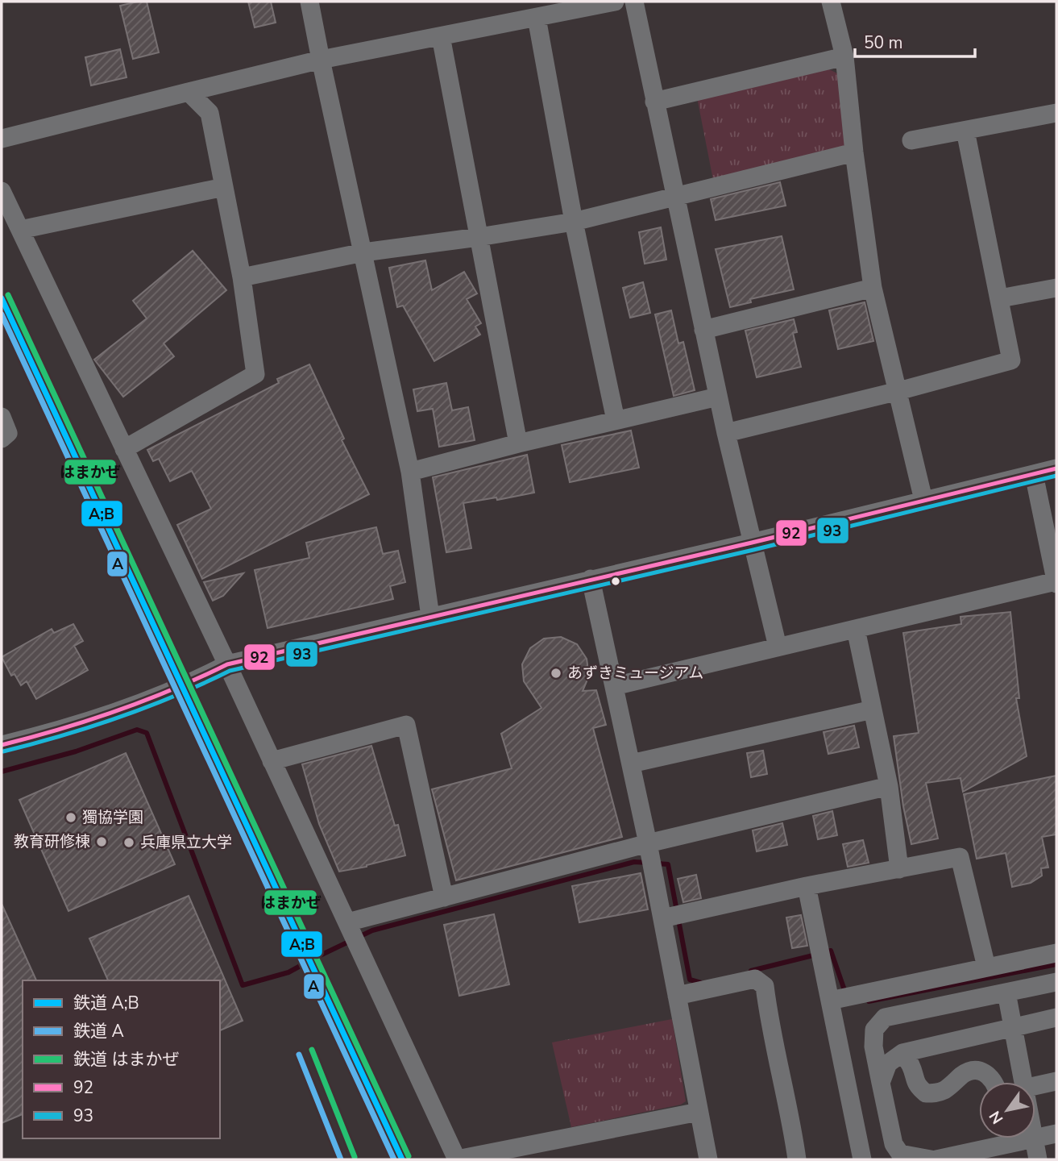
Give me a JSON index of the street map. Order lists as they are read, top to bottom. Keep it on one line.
{"places":["あずきミュージアム","獨協学園","教育研修棟","兵庫県立大学"],"lines":["rail line はまかぜ","rail line A;B","rail line A","transit line 92","transit line 93"],"legend":["鉄道 A;B","鉄道 A","鉄道 はまかぜ","92","93"],"scale_bar":"50 m","north":"bottom left"}
